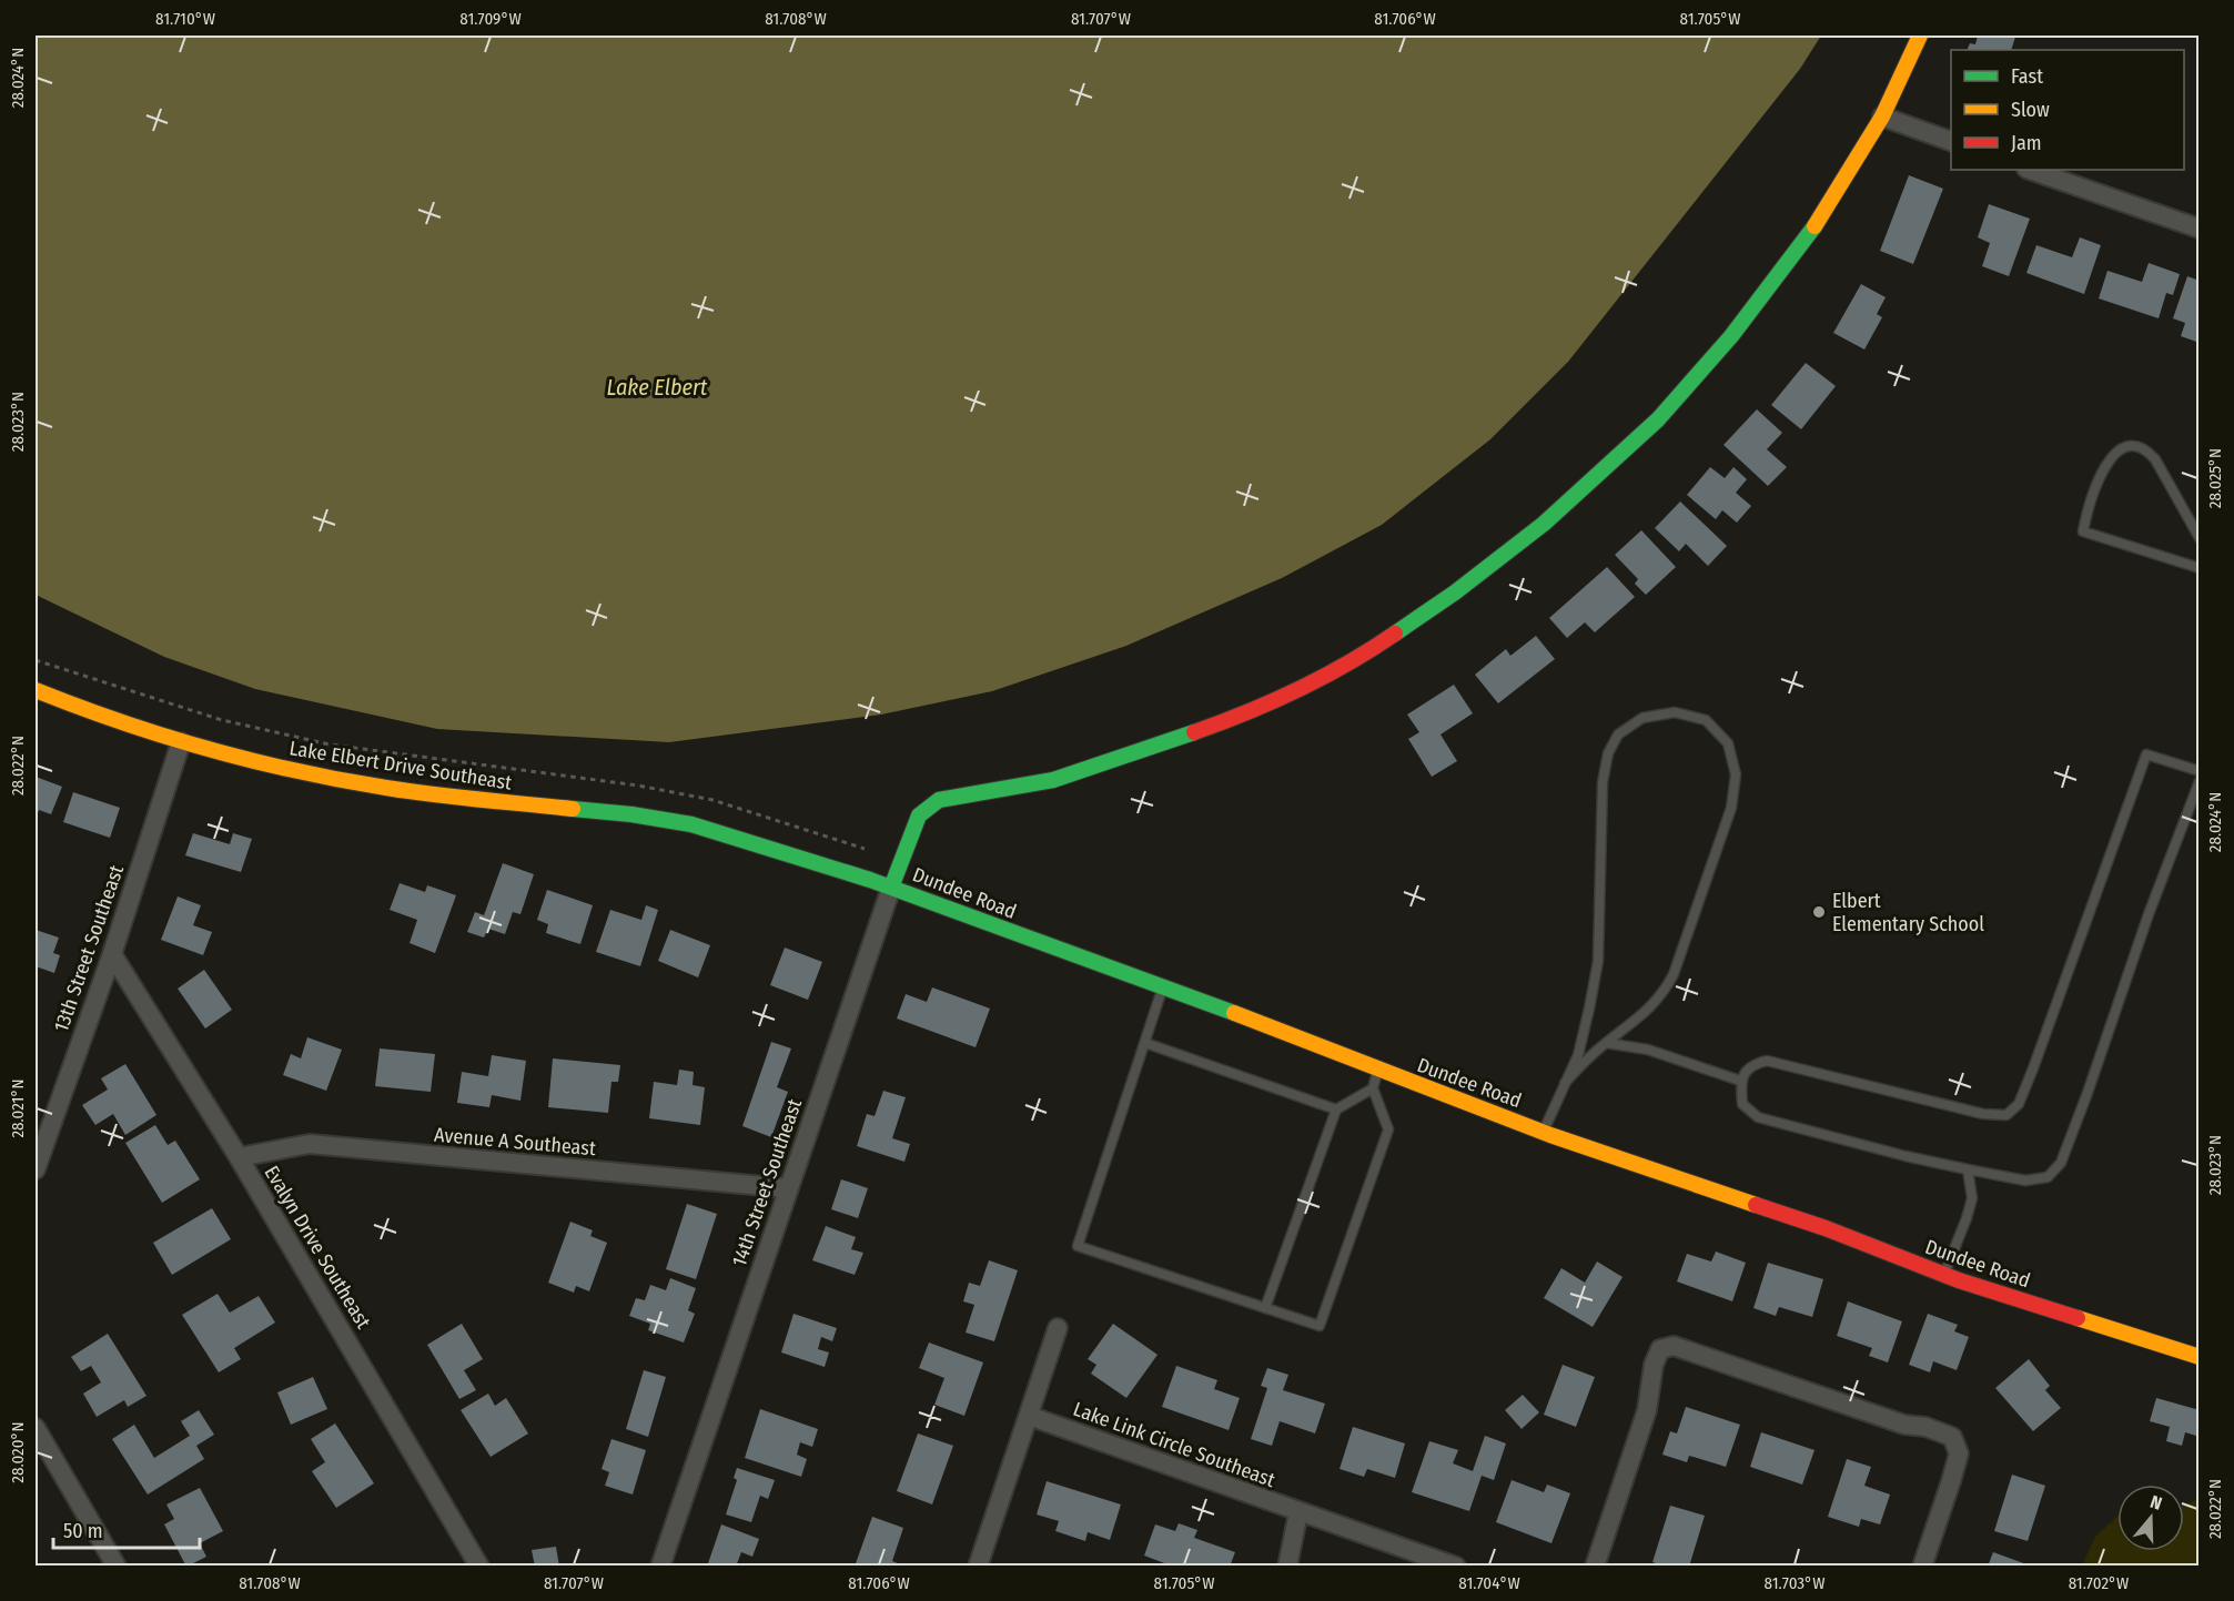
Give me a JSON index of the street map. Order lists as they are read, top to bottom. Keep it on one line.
{"streets":{"main road":["Lake Elbert Drive Southeast","Dundee Road","14th Street Southeast"],"street":["13th Street Southeast","Avenue A Southeast","Evalyn Drive Southeast","Lake Link Circle Southeast"]},"crossings":[["Lake Elbert Drive Southeast","Dundee Road"],["Lake Elbert Drive Southeast","13th Street Southeast"],["Dundee Road","14th Street Southeast"],["13th Street Southeast","Evalyn Drive Southeast"],["Avenue A Southeast","14th Street Southeast"],["Avenue A Southeast","Evalyn Drive Southeast"]],"water":["Lake Elbert"],"places":["Elbert Elementary School"],"legend":["Fast","Slow","Jam"],"scale_bar":"50 m","north":"top","coordinates":["81.710°W","81.709°W","81.708°W","81.707°W","81.706°W","81.705°W","28.024°N","28.023°N","28.025°N","28.022°N","28.021°N","28.020°N","81.704°W","81.703°W","81.702°W"]}
